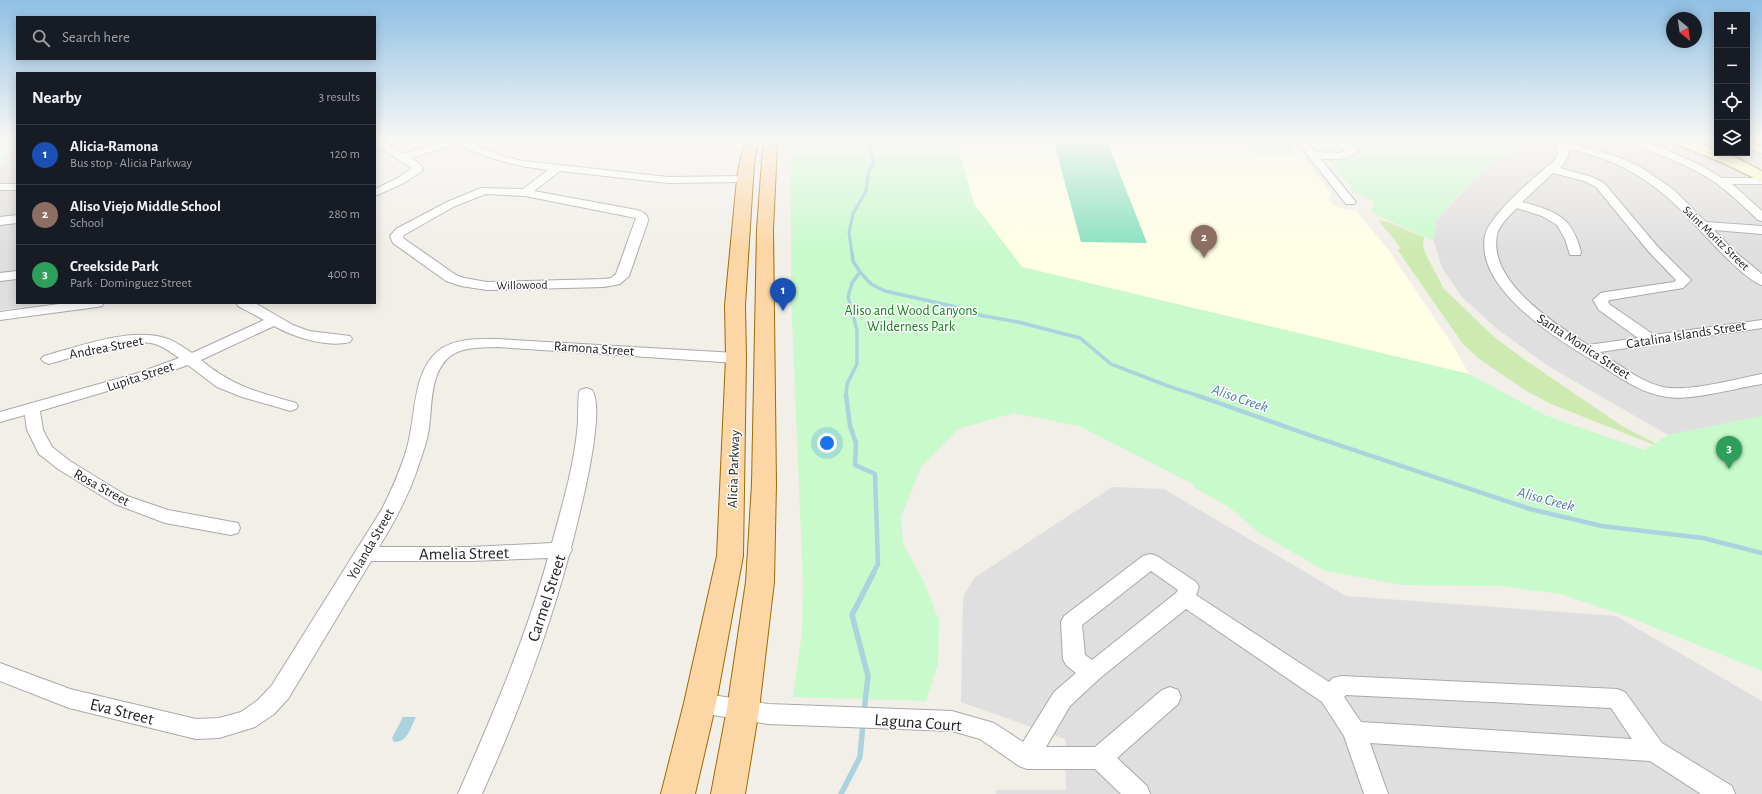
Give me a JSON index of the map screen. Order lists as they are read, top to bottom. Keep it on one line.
{"streets":{"main road":["Alicia Parkway"],"street":["Saint Moritz Street","Willowood","Catalina Islands Street","Santa Monica Street","Andrea Street","Ramona Street","Lupita Street","Rosa Street","Yolanda Street","Amelia Street","Carmel Street","Eva Street","Laguna Court"]},"crossings":[["Catalina Islands Street","Santa Monica Street"],["Andrea Street","Lupita Street"],["Ramona Street","Alicia Parkway"],["Ramona Street","Yolanda Street"],["Lupita Street","Rosa Street"],["Alicia Parkway","Laguna Court"],["Yolanda Street","Amelia Street"],["Yolanda Street","Eva Street"],["Amelia Street","Carmel Street"]],"water":["Aliso Creek"],"parks":["Aliso and Wood Canyons Wilderness Park"],"north":"bottom right","page":{"map_buttons":["+","−"],"search":"Search here","heading":["Nearby","3 results"],"list":[{"mark":"1","name":"Alicia-Ramona","note":"Bus stop · Alicia Parkway","value":"120 m"},{"mark":"2","name":"Aliso Viejo Middle School","note":"School","value":"280 m"},{"mark":"3","name":"Creekside Park","note":"Park · Dominguez Street","value":"400 m"}],"pins":["2","1","3"]}}
